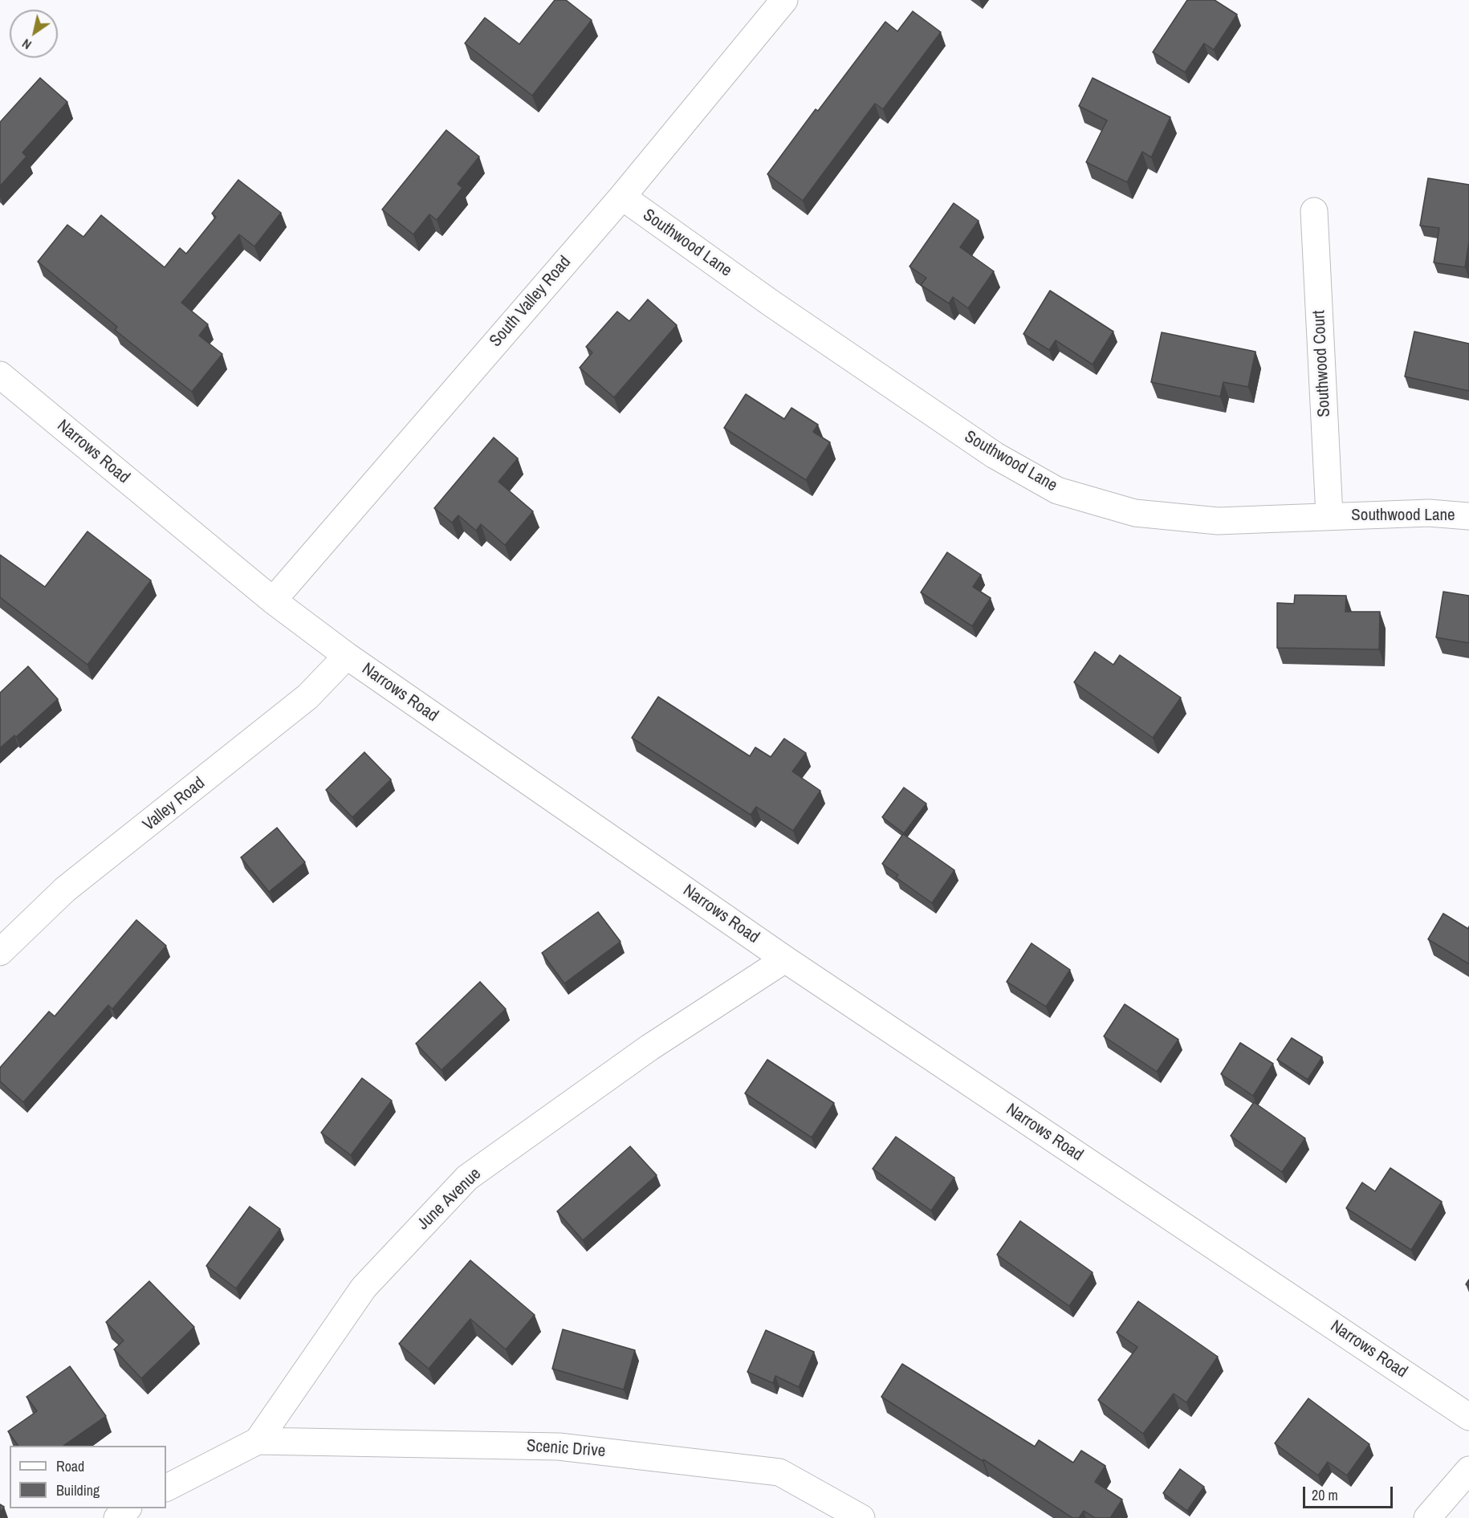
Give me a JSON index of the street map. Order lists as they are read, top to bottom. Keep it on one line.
{"streets":{"street":["Southwood Lane","South Valley Road","Southwood Court","Narrows Road","Valley Road","June Avenue","Scenic Drive"]},"crossings":[["Southwood Lane","South Valley Road"],["Southwood Lane","Southwood Court"],["South Valley Road","Narrows Road"],["Narrows Road","Valley Road"],["Narrows Road","June Avenue"],["June Avenue","Scenic Drive"]],"legend":["Road","Building"],"scale_bar":"20 m","north":"bottom left"}
